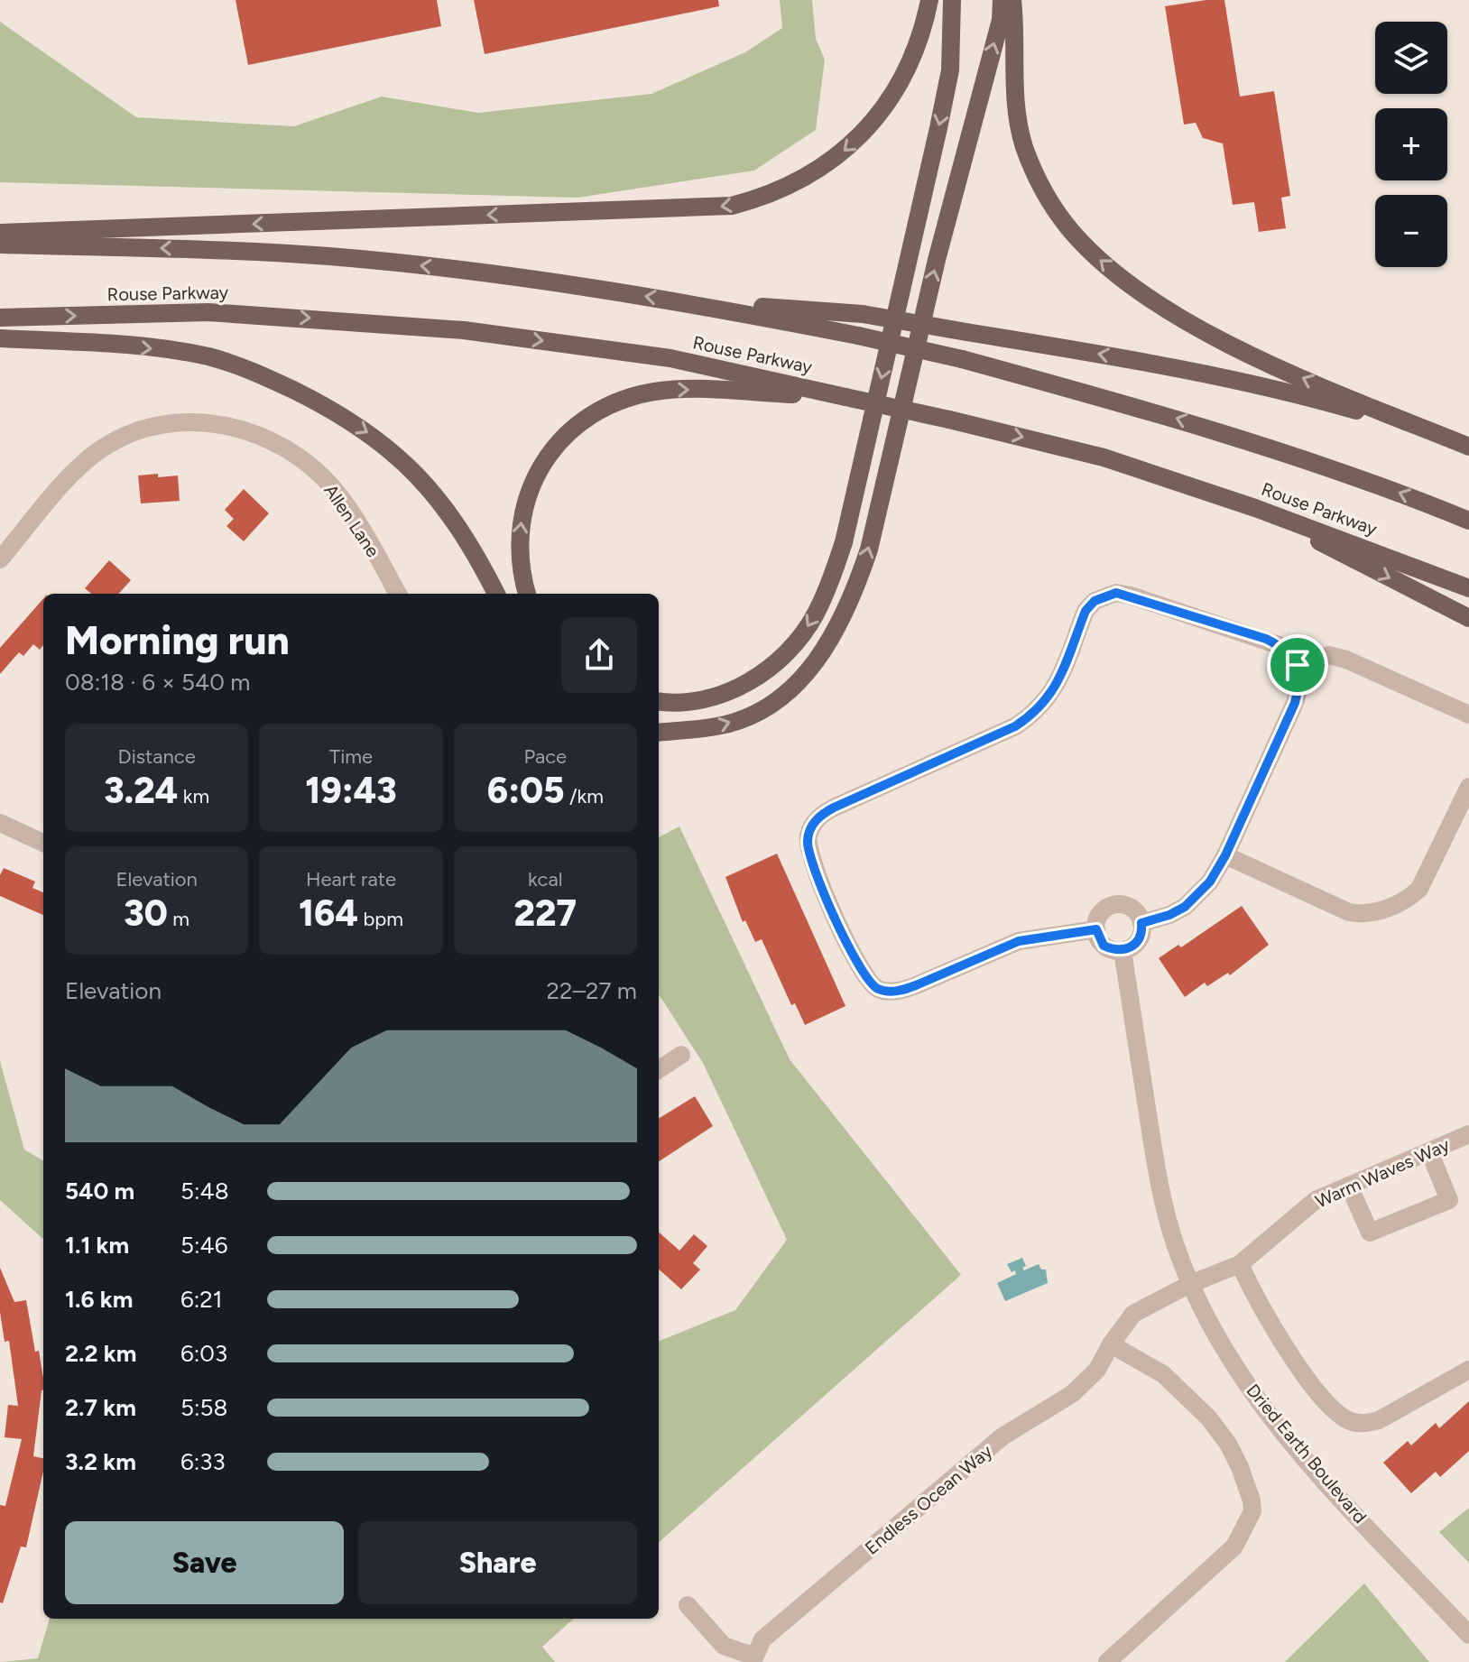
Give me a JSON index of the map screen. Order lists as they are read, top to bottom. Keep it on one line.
{"streets":{"main road":["Rouse Parkway"],"street":["Allen Lane","Warm Waves Way","Dried Earth Boulevard","Endless Ocean Way"]},"crossings":[["Warm Waves Way","Dried Earth Boulevard"],["Warm Waves Way","Endless Ocean Way"],["Dried Earth Boulevard","Endless Ocean Way"]],"page":{"map_buttons":["+","−"],"heading":["Morning run","08:18 · 6 × 540 m"],"stats":[["Distance","3.24 km"],["Time","19:43"],["Pace","6:05 /km"],["Elevation","30 m"],["Heart rate","164 bpm"],["kcal","227"]],"chart":["Elevation","22–27 m"],"list":[{"name":"540 m","note":"5:48"},{"name":"1.1 km","note":"5:46"},{"name":"1.6 km","note":"6:21"},{"name":"2.2 km","note":"6:03"},{"name":"2.7 km","note":"5:58"},{"name":"3.2 km","note":"6:33"}],"buttons":["Save","Share"]}}
